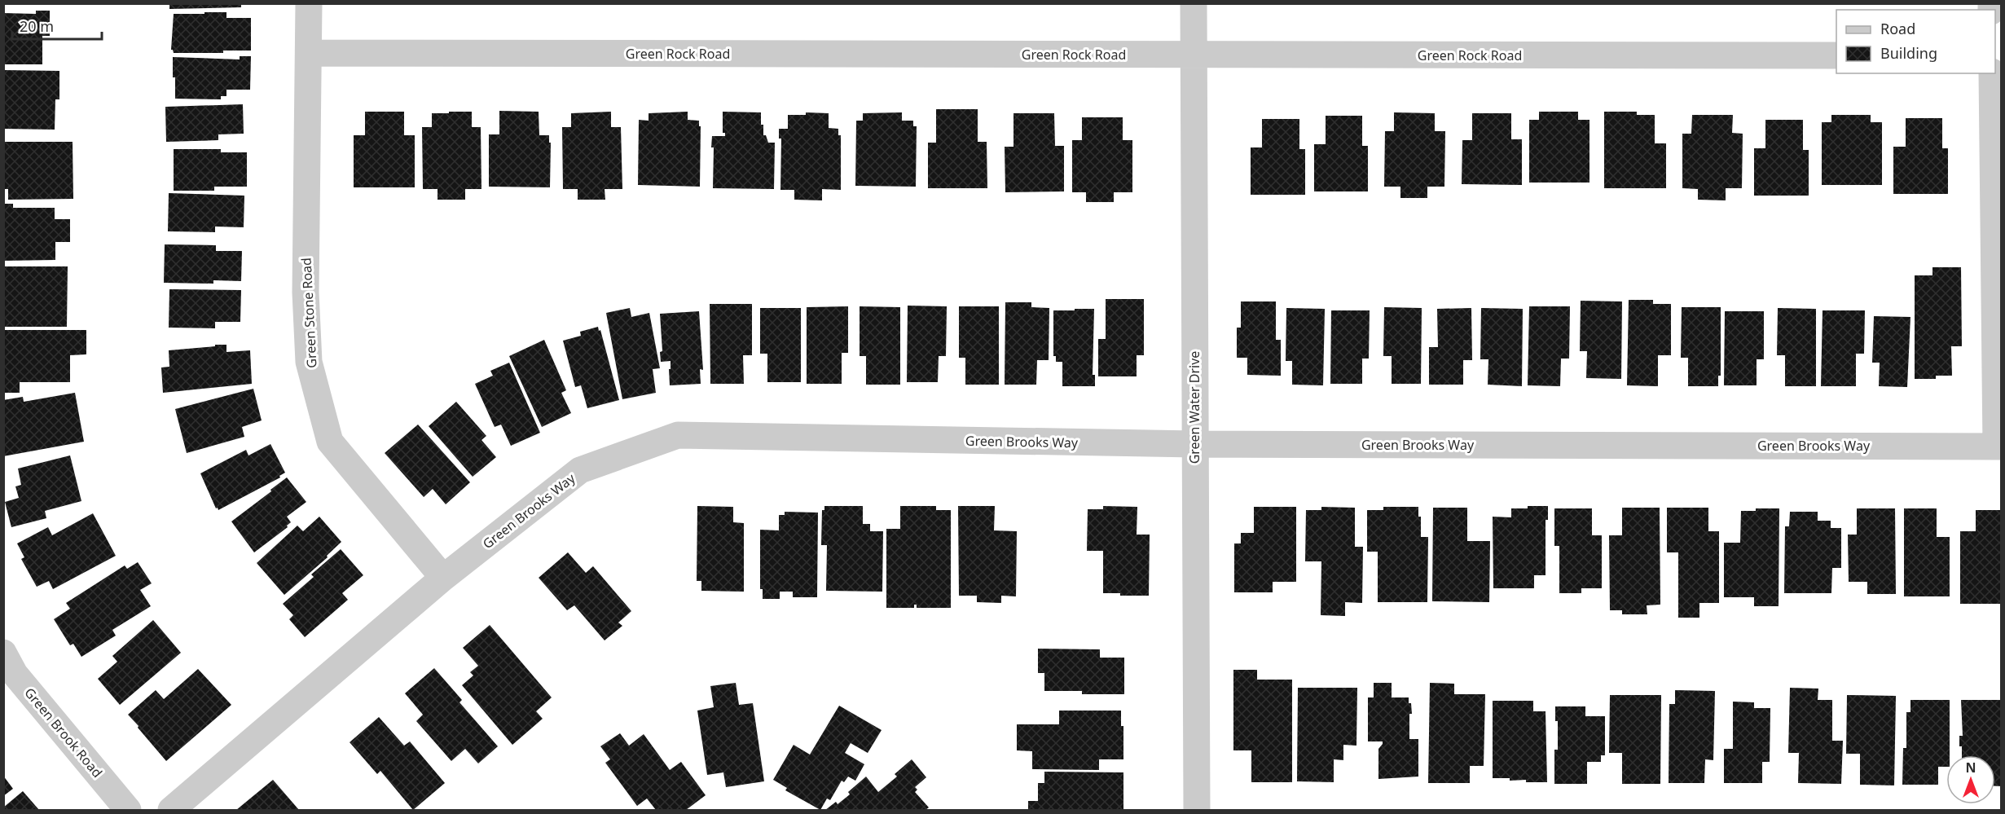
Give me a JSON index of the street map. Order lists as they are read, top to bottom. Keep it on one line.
{"streets":{"street":["Green Rock Road","Green Stone Road","Green Water Drive","Green Brooks Way","Green Brook Road"]},"crossings":[["Green Rock Road","Green Stone Road"],["Green Rock Road","Green Water Drive"],["Green Stone Road","Green Brooks Way"],["Green Water Drive","Green Brooks Way"]],"legend":["Road","Building"],"scale_bar":"20 m","north":"top"}
